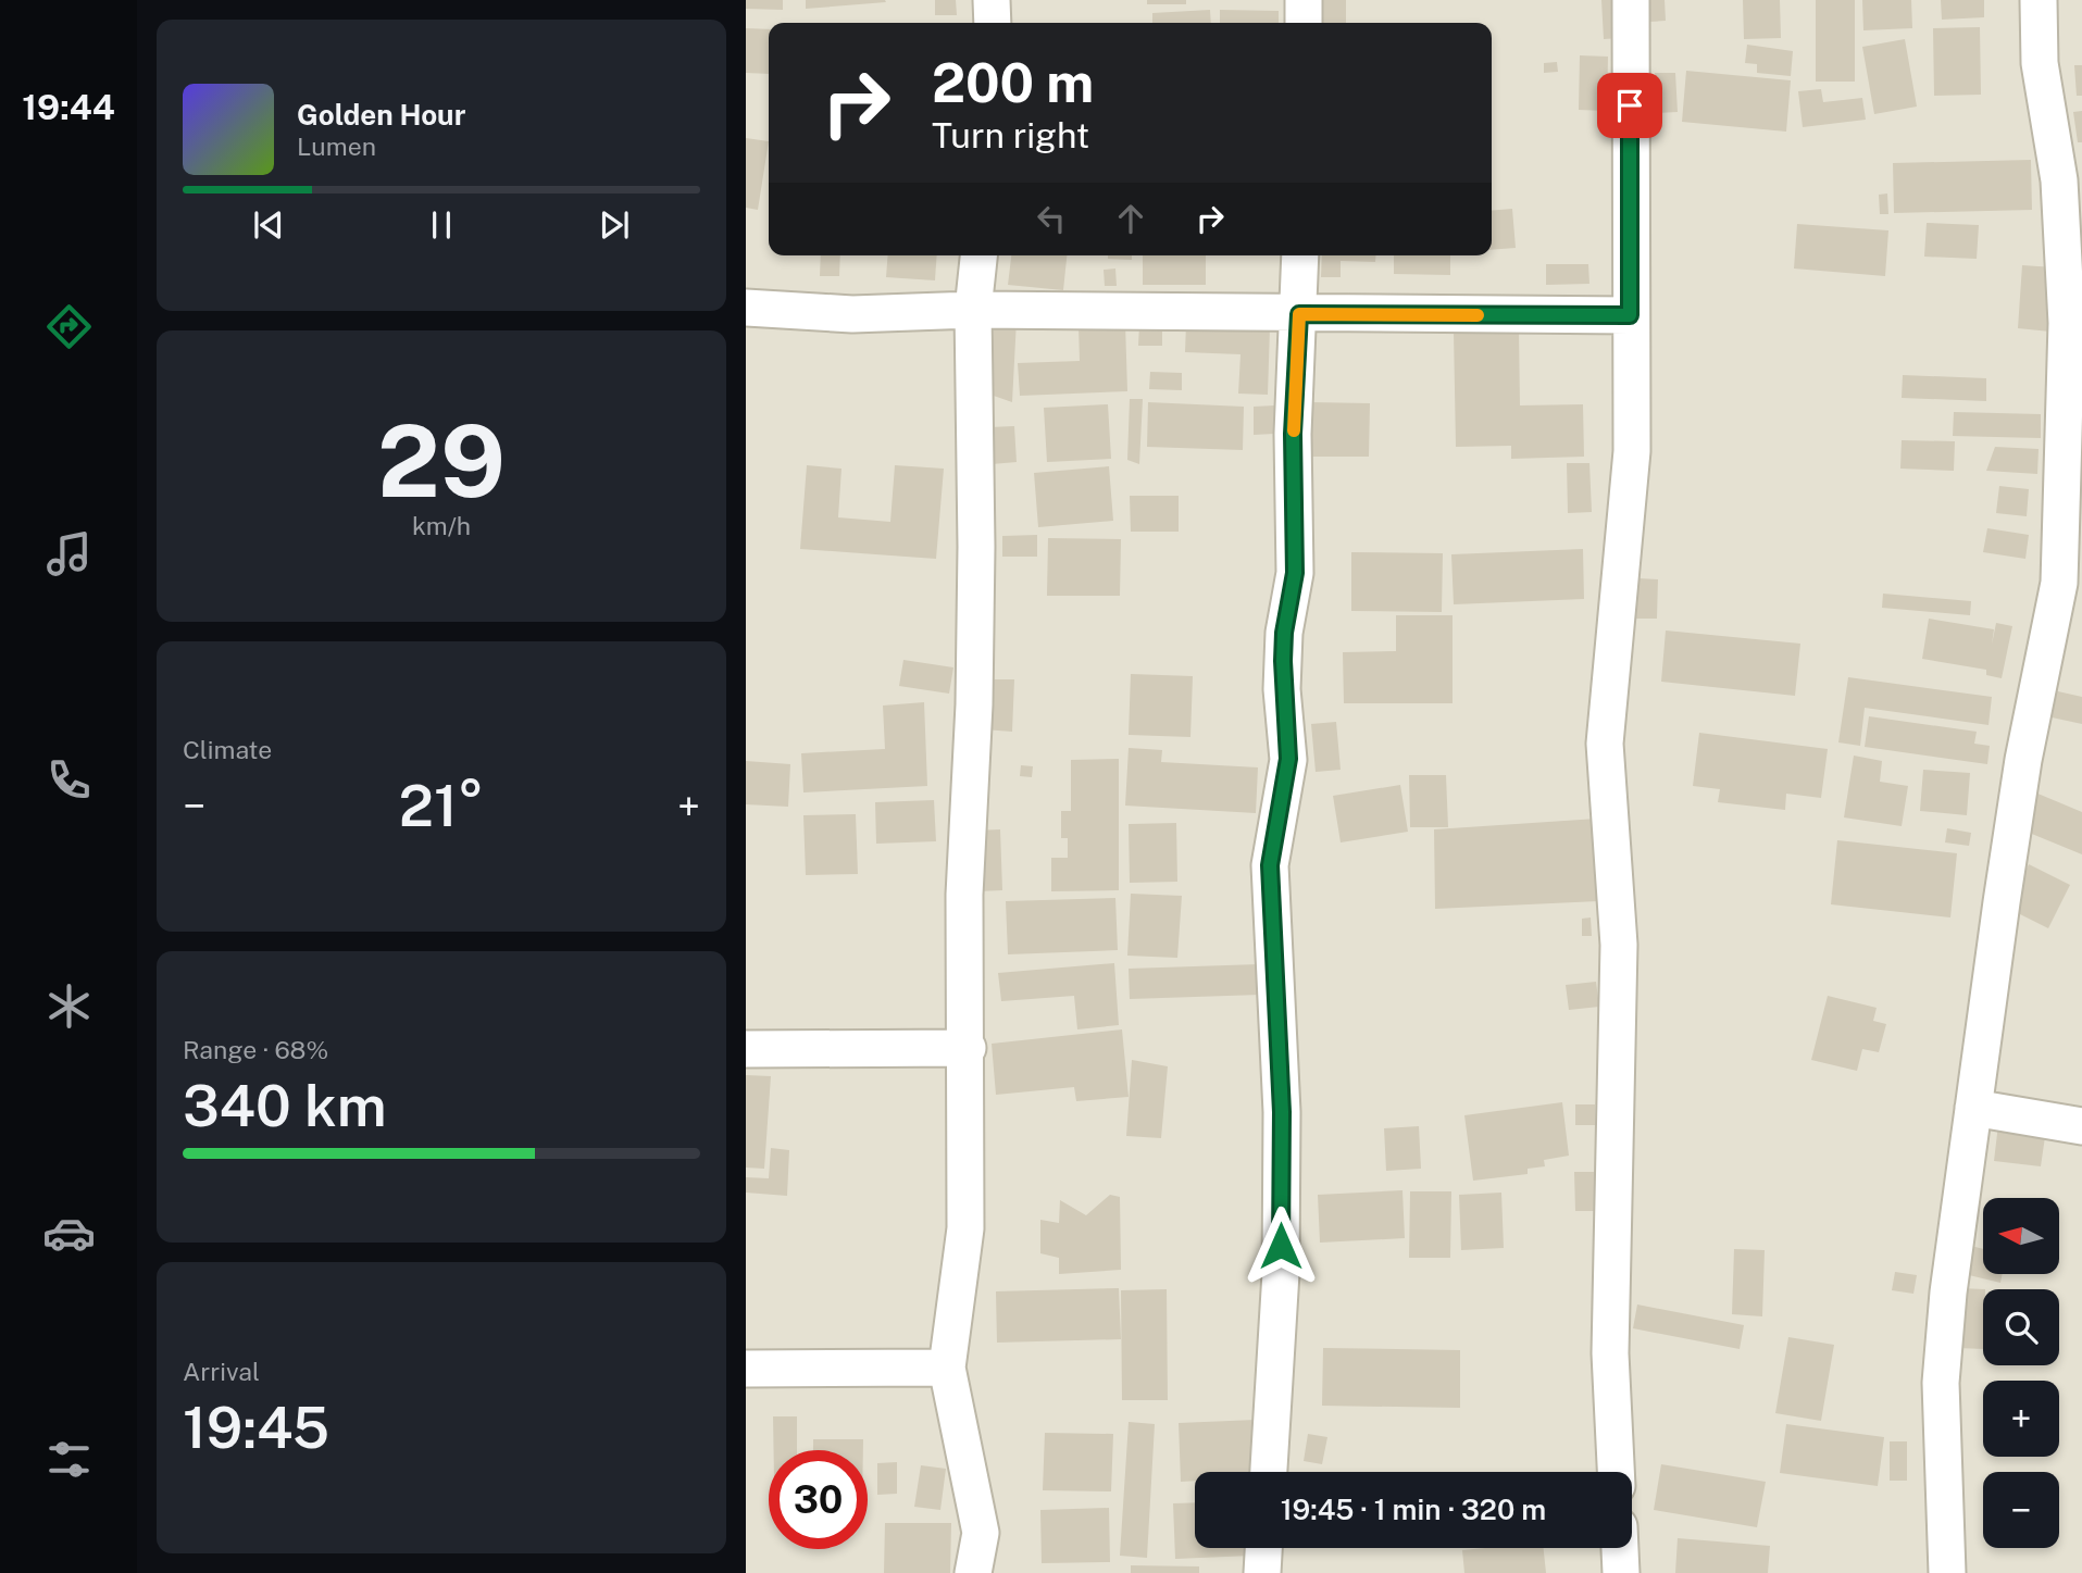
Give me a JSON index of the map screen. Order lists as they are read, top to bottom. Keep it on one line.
{"north":"left","page":{"tabs":"19:44","turn":["200 m","Turn right"],"song":["Golden Hour","Lumen"],"tile":[["29","km/h"],"Climate",["Range · 68%","340 km"],["Arrival","19:45"]],"heat":["−","21°","+"],"map_buttons":["+","−"],"limit":"30","trip":"19:45 · 1 min · 320 m"}}
